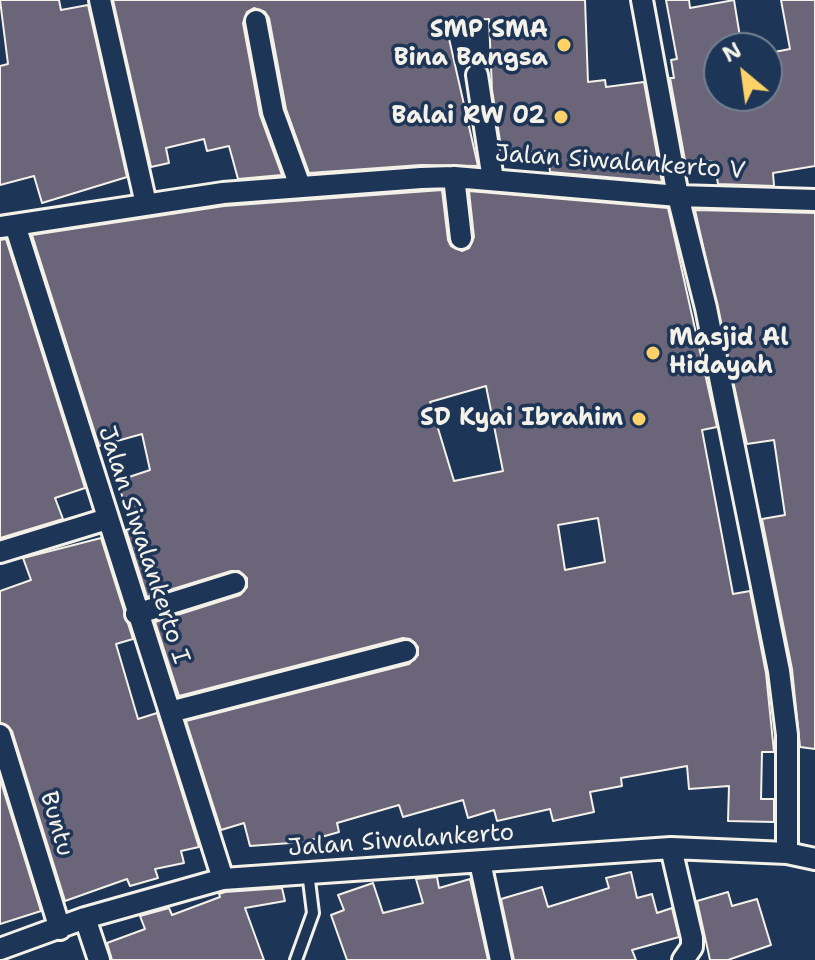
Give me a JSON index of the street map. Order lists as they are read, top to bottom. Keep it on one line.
{"streets":{"street":["Jalan Siwalankerto V","Jalan Siwalankerto I","Buntu","Jalan Siwalankerto"]},"crossings":[["Jalan Siwalankerto V","Jalan Siwalankerto I"],["Jalan Siwalankerto I","Jalan Siwalankerto"],["Buntu","Jalan Siwalankerto"]],"places":["SMP SMA Bina Bangsa","Balai RW 02","Masjid Al Hidayah","SD Kyai Ibrahim"],"north":"top left"}
